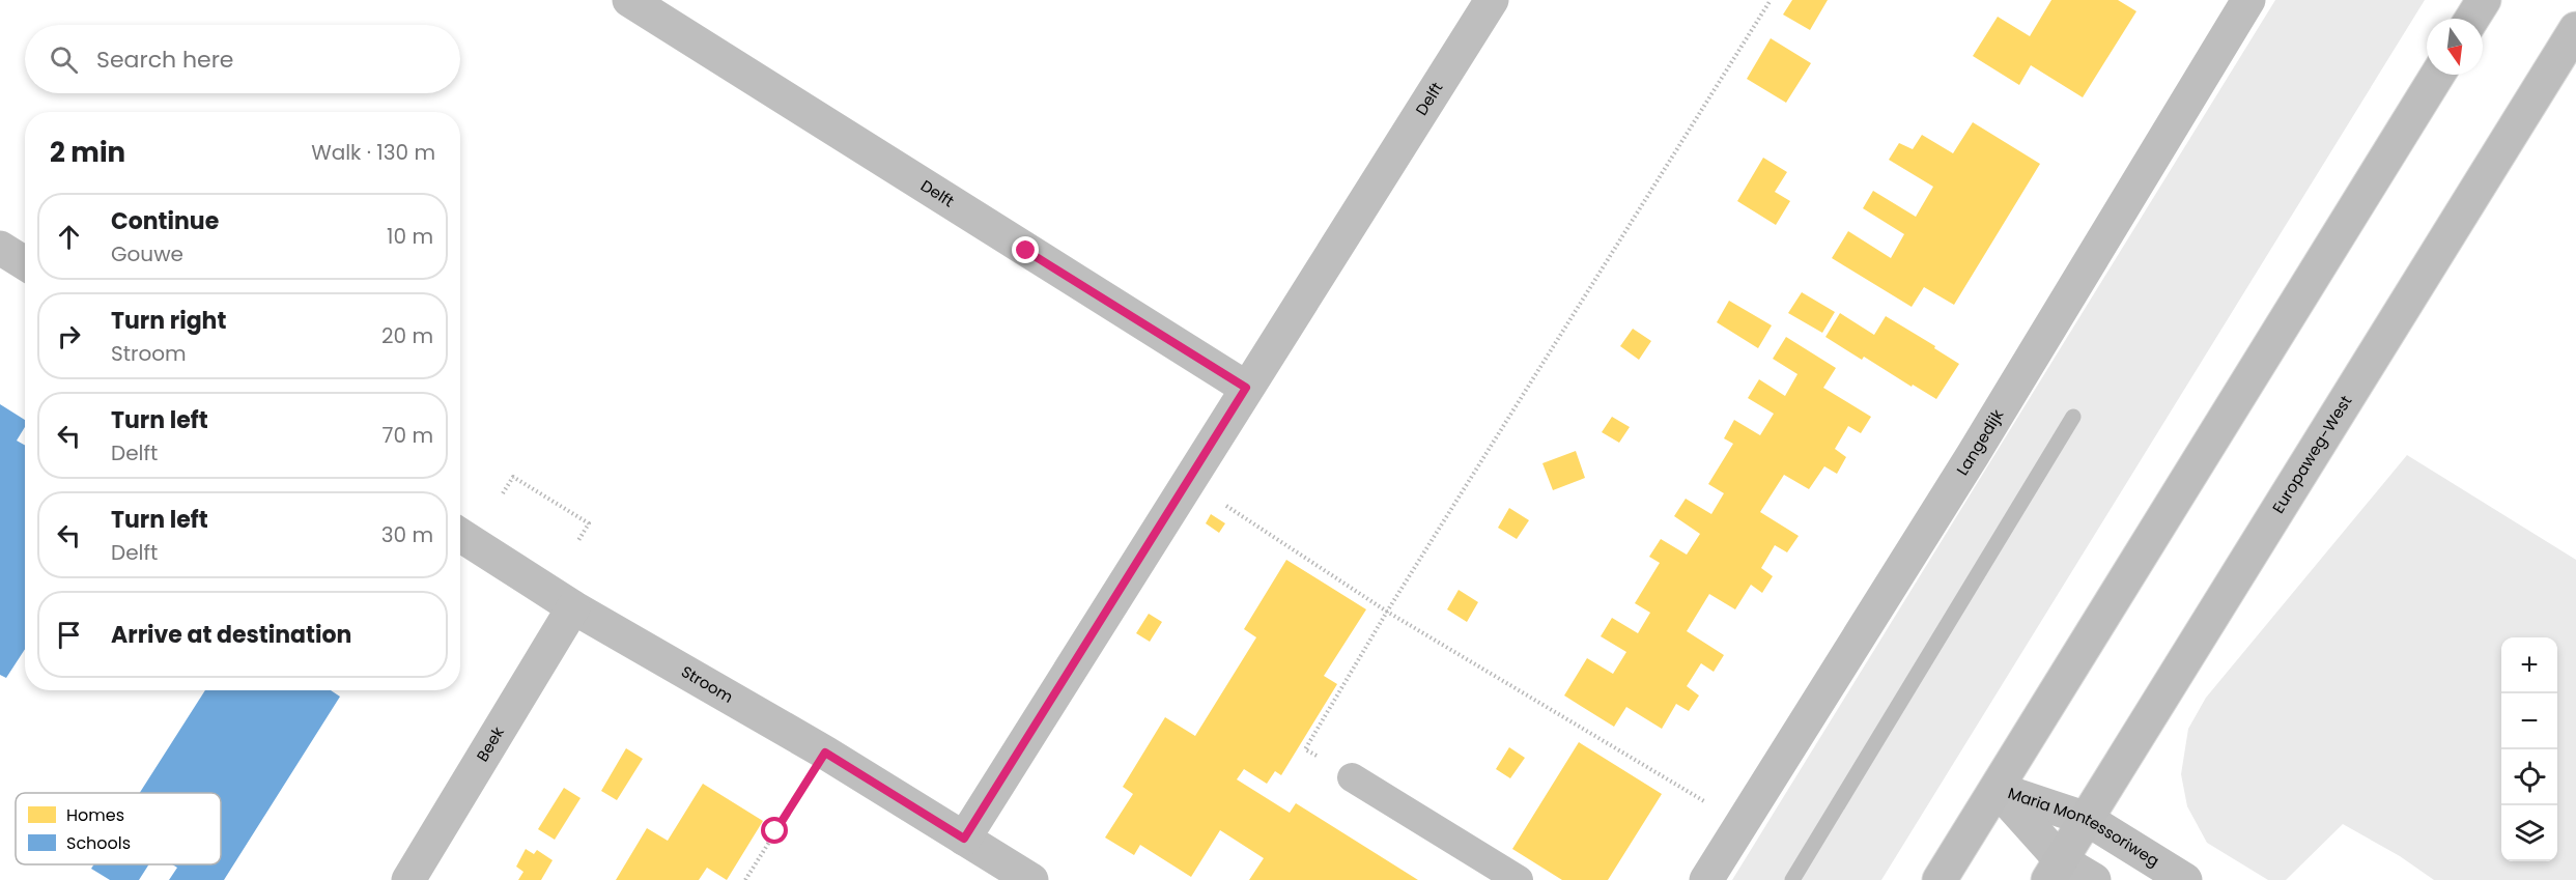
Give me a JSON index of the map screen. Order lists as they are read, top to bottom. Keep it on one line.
{"streets":{"main road":["Europaweg-West"],"street":["Delft","Langedijk","Stroom","Beek","Maria Montessoriweg"]},"crossings":[["Delft","Stroom"],["Europaweg-West","Maria Montessoriweg"],["Stroom","Beek"]],"legend":["Homes","Schools"],"north":"bottom","page":{"search":"Search here","heading":["2 min","Walk · 130 m"],"list":[["Continue","Gouwe","10 m"],["Turn right","Stroom","20 m"],["Turn left","Delft","70 m"],["Turn left","Delft","30 m"],"Arrive at destination"],"map_buttons":["+","−"]}}
